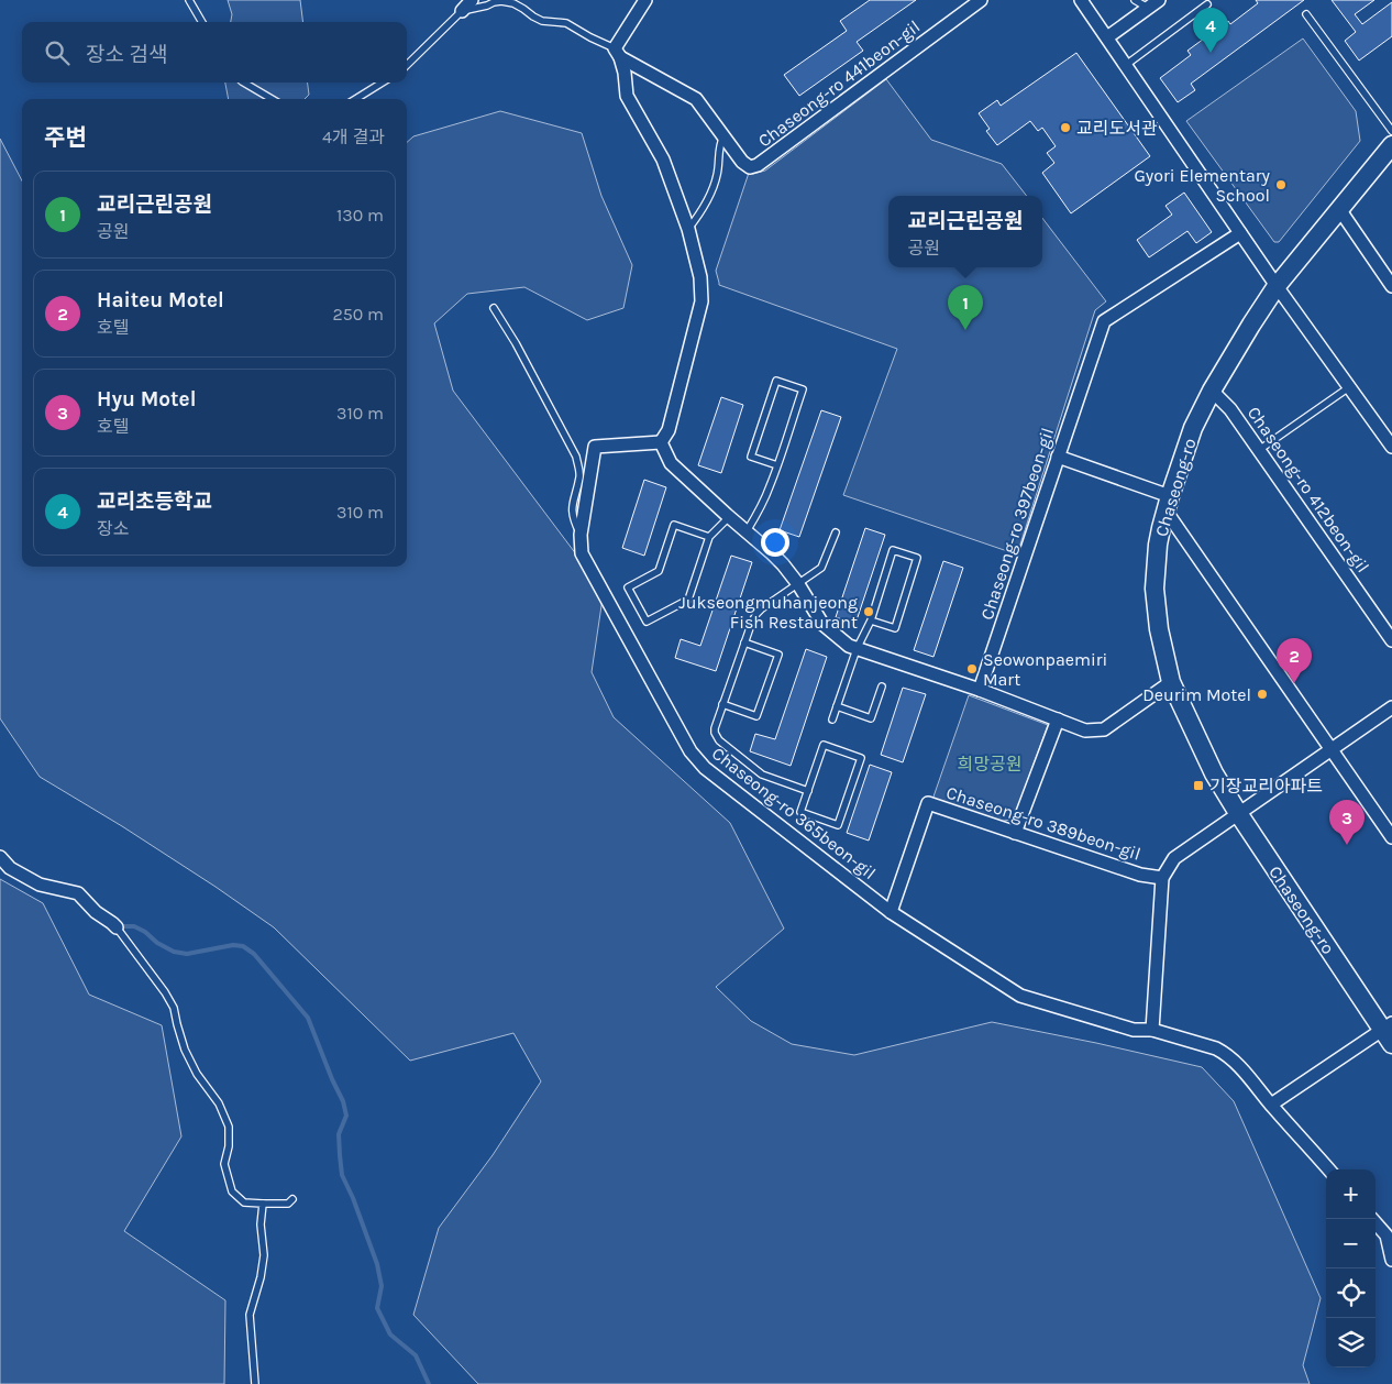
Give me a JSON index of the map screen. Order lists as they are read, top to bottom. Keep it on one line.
{"streets":{"main road":["Chaseong-ro"],"street":["Chaseong-ro 441beon-gil","Chaseong-ro 412beon-gil","Chaseong-ro 397beon-gil","Chaseong-ro 365beon-gil","Chaseong-ro 389beon-gil"]},"crossings":[["Chaseong-ro","Chaseong-ro 412beon-gil"],["Chaseong-ro 365beon-gil","Chaseong-ro 389beon-gil"]],"parks":["희망공원"],"places":{"other":["교리도서관","Gyori Elementary School","Jukseongmuhanjeong Fish Restaurant","Seowonpaemiri Mart","Deurim Motel"],"transit":["기장교리아파트"]},"page":{"pins":["4","1","2","3"],"search":"장소 검색","heading":["주변","4개 결과"],"list":[{"mark":"1","name":"교리근린공원","note":"공원","value":"130 m"},{"mark":"2","name":"Haiteu Motel","note":"호텔","value":"250 m"},{"mark":"3","name":"Hyu Motel","note":"호텔","value":"310 m"},{"mark":"4","name":"교리초등학교","note":"장소","value":"310 m"}],"popup":["교리근린공원","공원"],"map_buttons":["+","−"]}}
